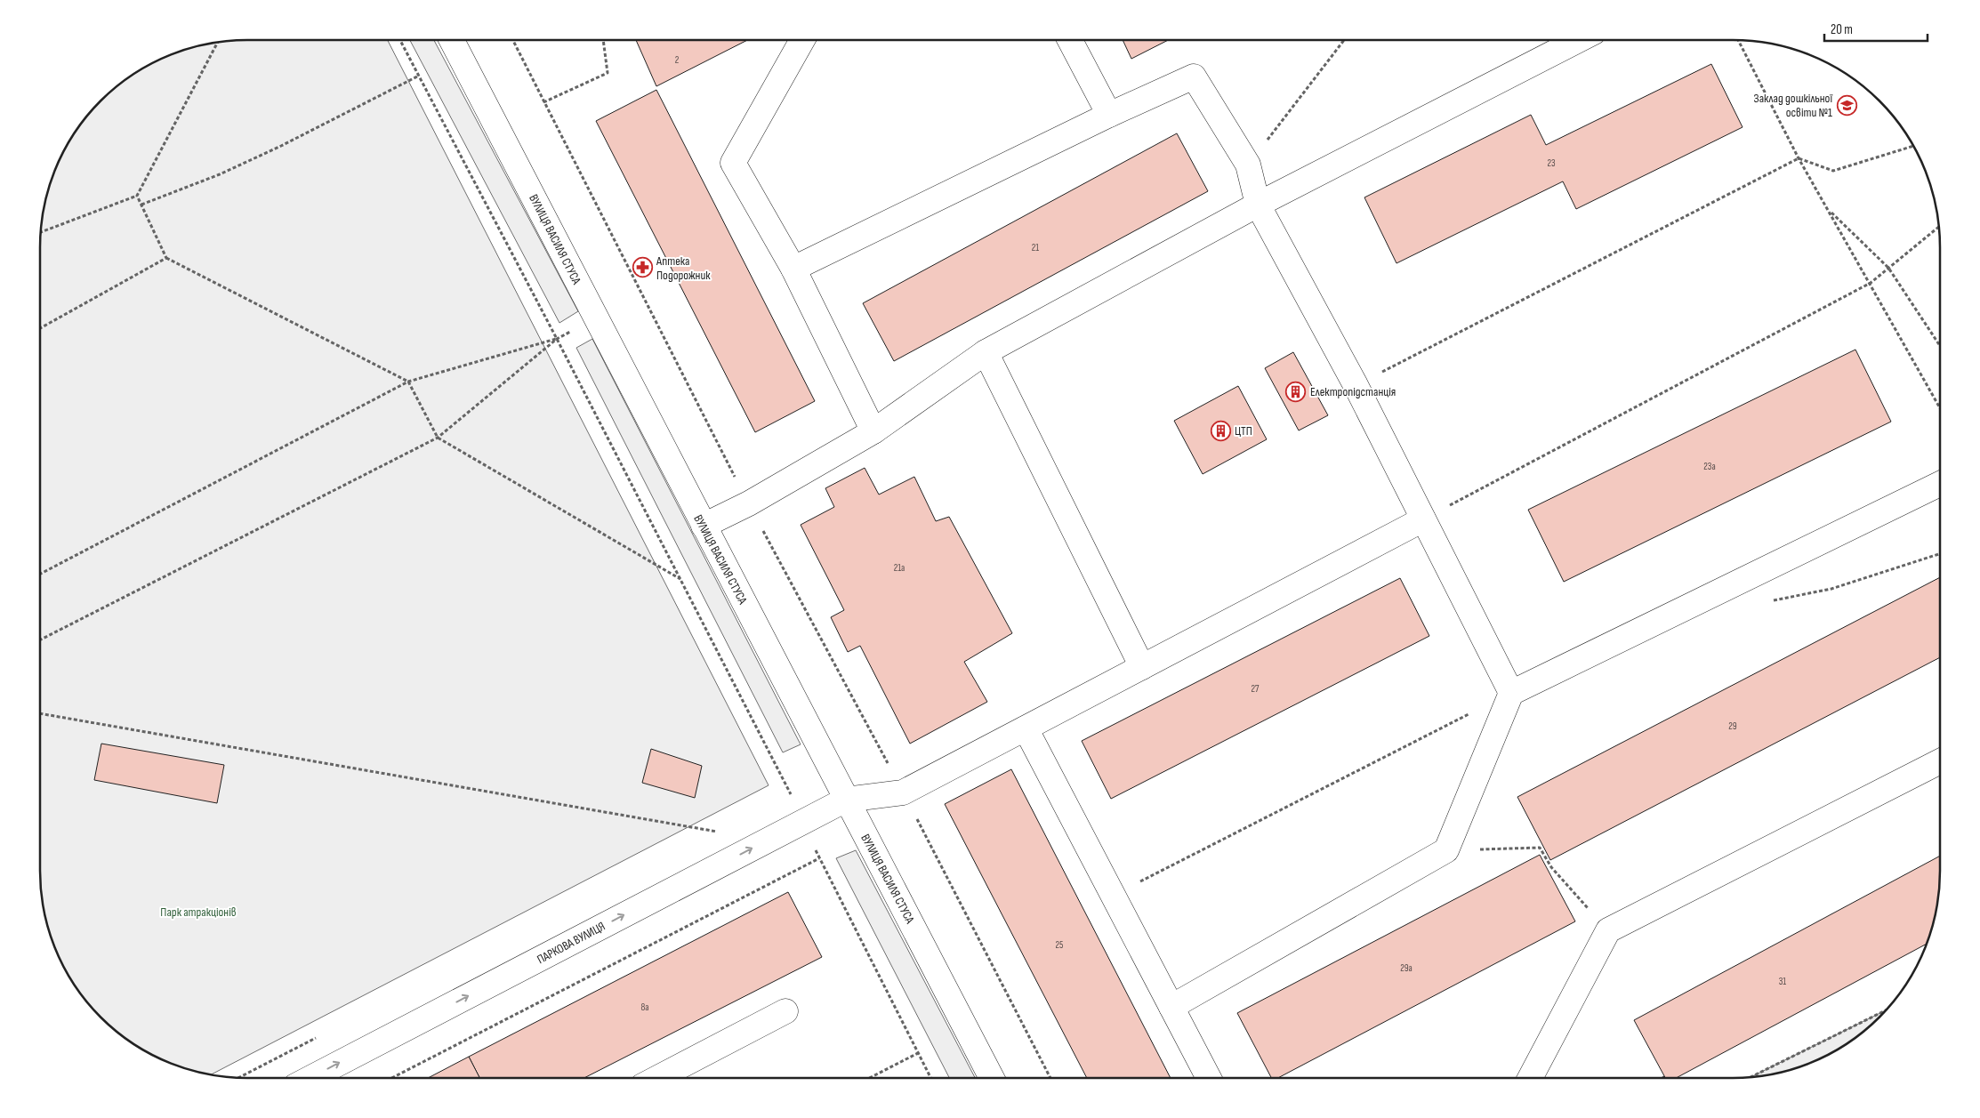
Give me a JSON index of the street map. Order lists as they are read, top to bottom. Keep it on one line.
{"streets":{"street":["ВУЛИЦЯ ВАСИЛЯ СТУСА","ПАРКОВА ВУЛИЦЯ"]},"crossings":[["ВУЛИЦЯ ВАСИЛЯ СТУСА","ПАРКОВА ВУЛИЦЯ"]],"one_way":["ПАРКОВА ВУЛИЦЯ"],"parks":["Парк атракціонів"],"places":{"school or university":["Заклад дошкільної освіти №1"],"pharmacy":["Аптека Подорожник"],"building":["Електропідстанція","ЦТП"]},"house_numbers":["2","23","21","23а","21а","27","29","25","29а","31","8а"],"scale_bar":"20 m"}
